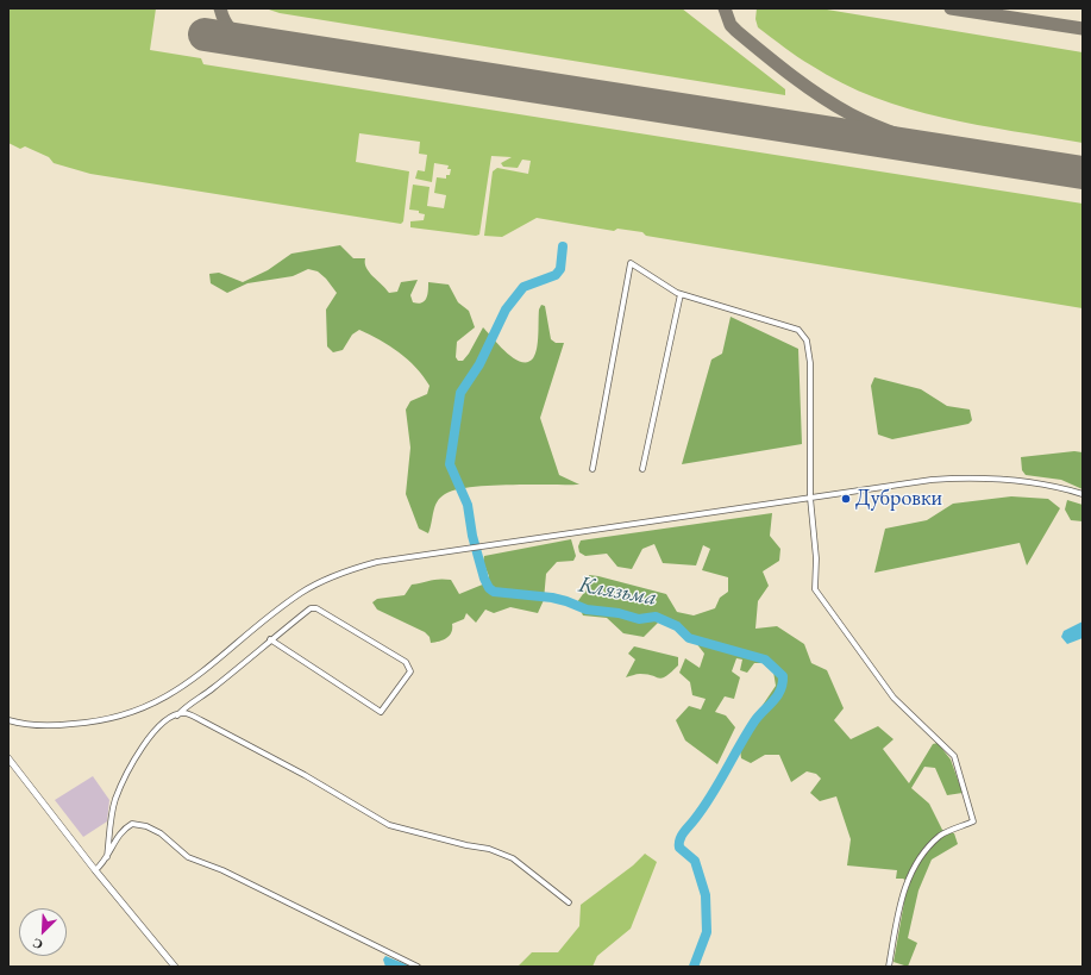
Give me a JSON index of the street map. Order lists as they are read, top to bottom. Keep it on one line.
{"water":["Клязьма"],"places":["Дубровки"],"north":"bottom left"}
